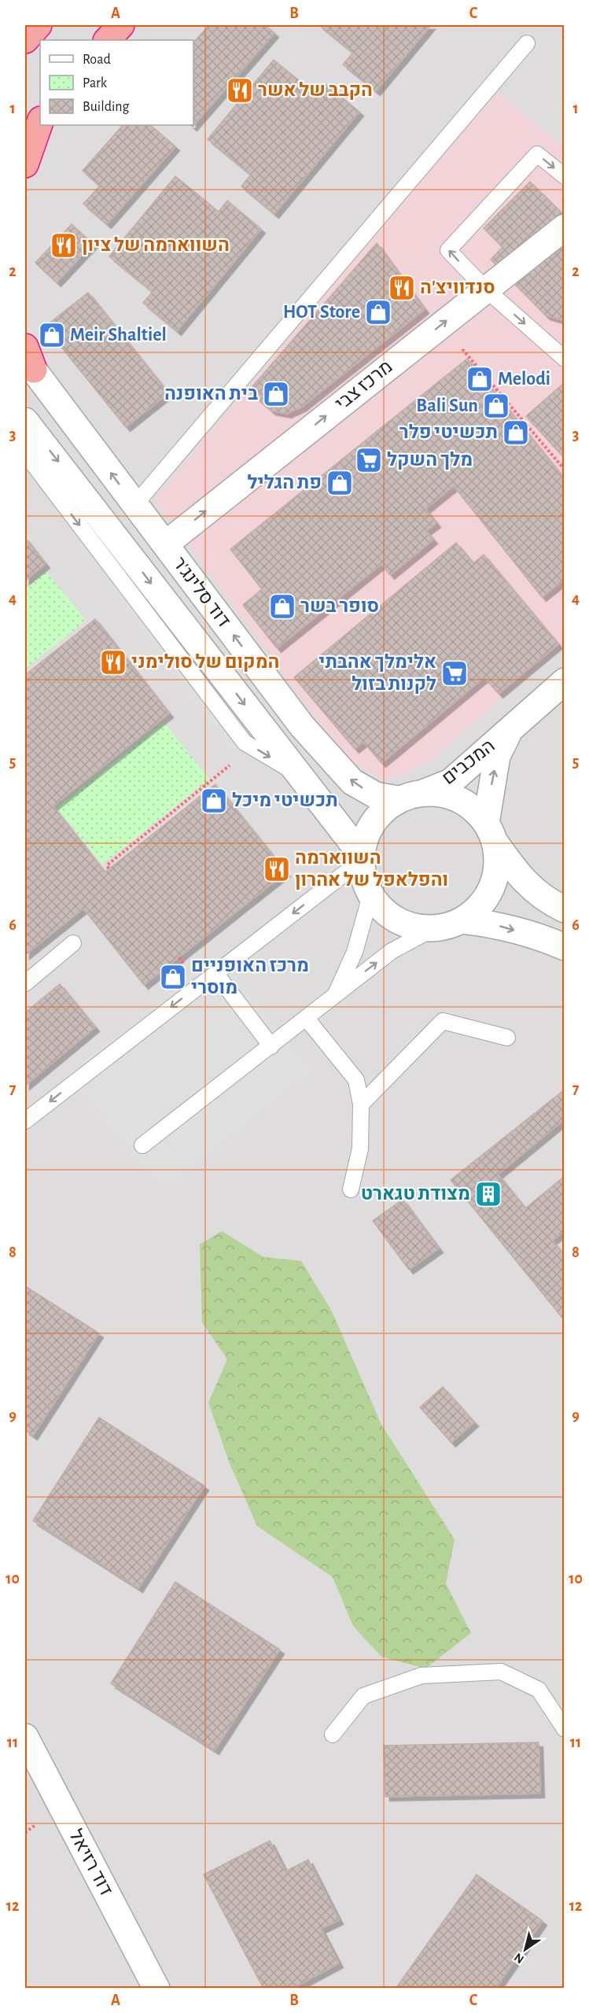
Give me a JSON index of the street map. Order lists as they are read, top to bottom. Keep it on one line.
{"streets":{"street":["מרכז צבי","דוד סלינג'ר","המכבים","דוד רזיאל"]},"crossings":[["מרכז צבי","דוד סלינג'ר"],["דוד סלינג'ר","המכבים"]],"one_way":["מרכז צבי","המכבים"],"places":{"restaurant":["הקבב של אשר","השווארמה של ציון","סנדוויצ'ה","המקום של סולימני","השווארמה והפלאפל של אהרון"],"shop":["HOT Store","Meir Shaltiel","Melodi","בית האופנה","Bali Sun","תכשיטי פלר","פת הגליל","סופר בשר","תכשיטי מיכל","מרכז האופניים מוסרי"],"supermarket":["מלך השקל","אלימלך אהבתי לקנות בזול"],"building":["מצודת טגארט"]},"legend":["Road","Park","Building"],"north":"bottom left","grid":{"columns":["A","B","C"],"rows":["1","2","3","4","5","6","7","8","9","10","11","12"]}}
